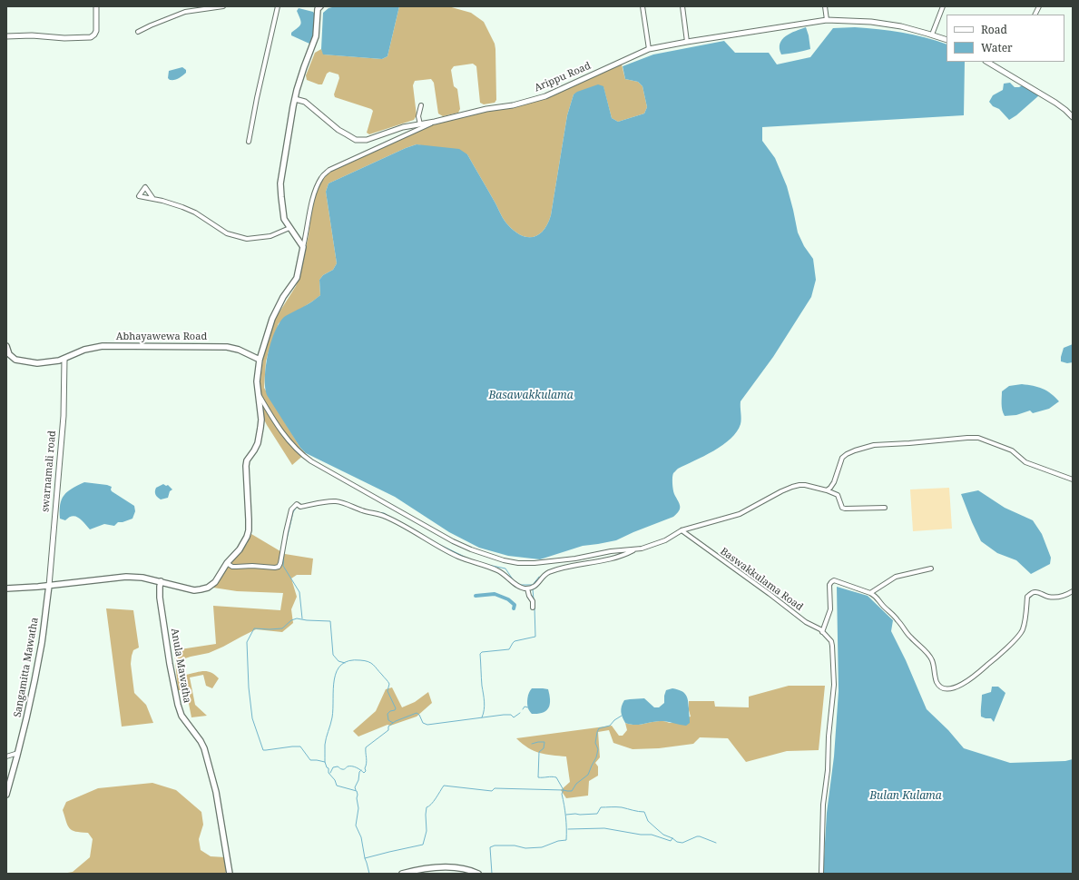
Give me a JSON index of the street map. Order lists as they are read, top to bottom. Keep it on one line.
{"streets":{"main road":["Abhayawewa Road","Anula Mawatha","Sangamitta Mawatha"],"street":["Arippu Road","swarnamali road","Baswakkulama Road"]},"crossings":[["Abhayawewa Road","swarnamali road"],["swarnamali road","Sangamitta Mawatha"]],"water":["Basawakkulama","Bulan Kulama"],"legend":["Road","Water"]}
